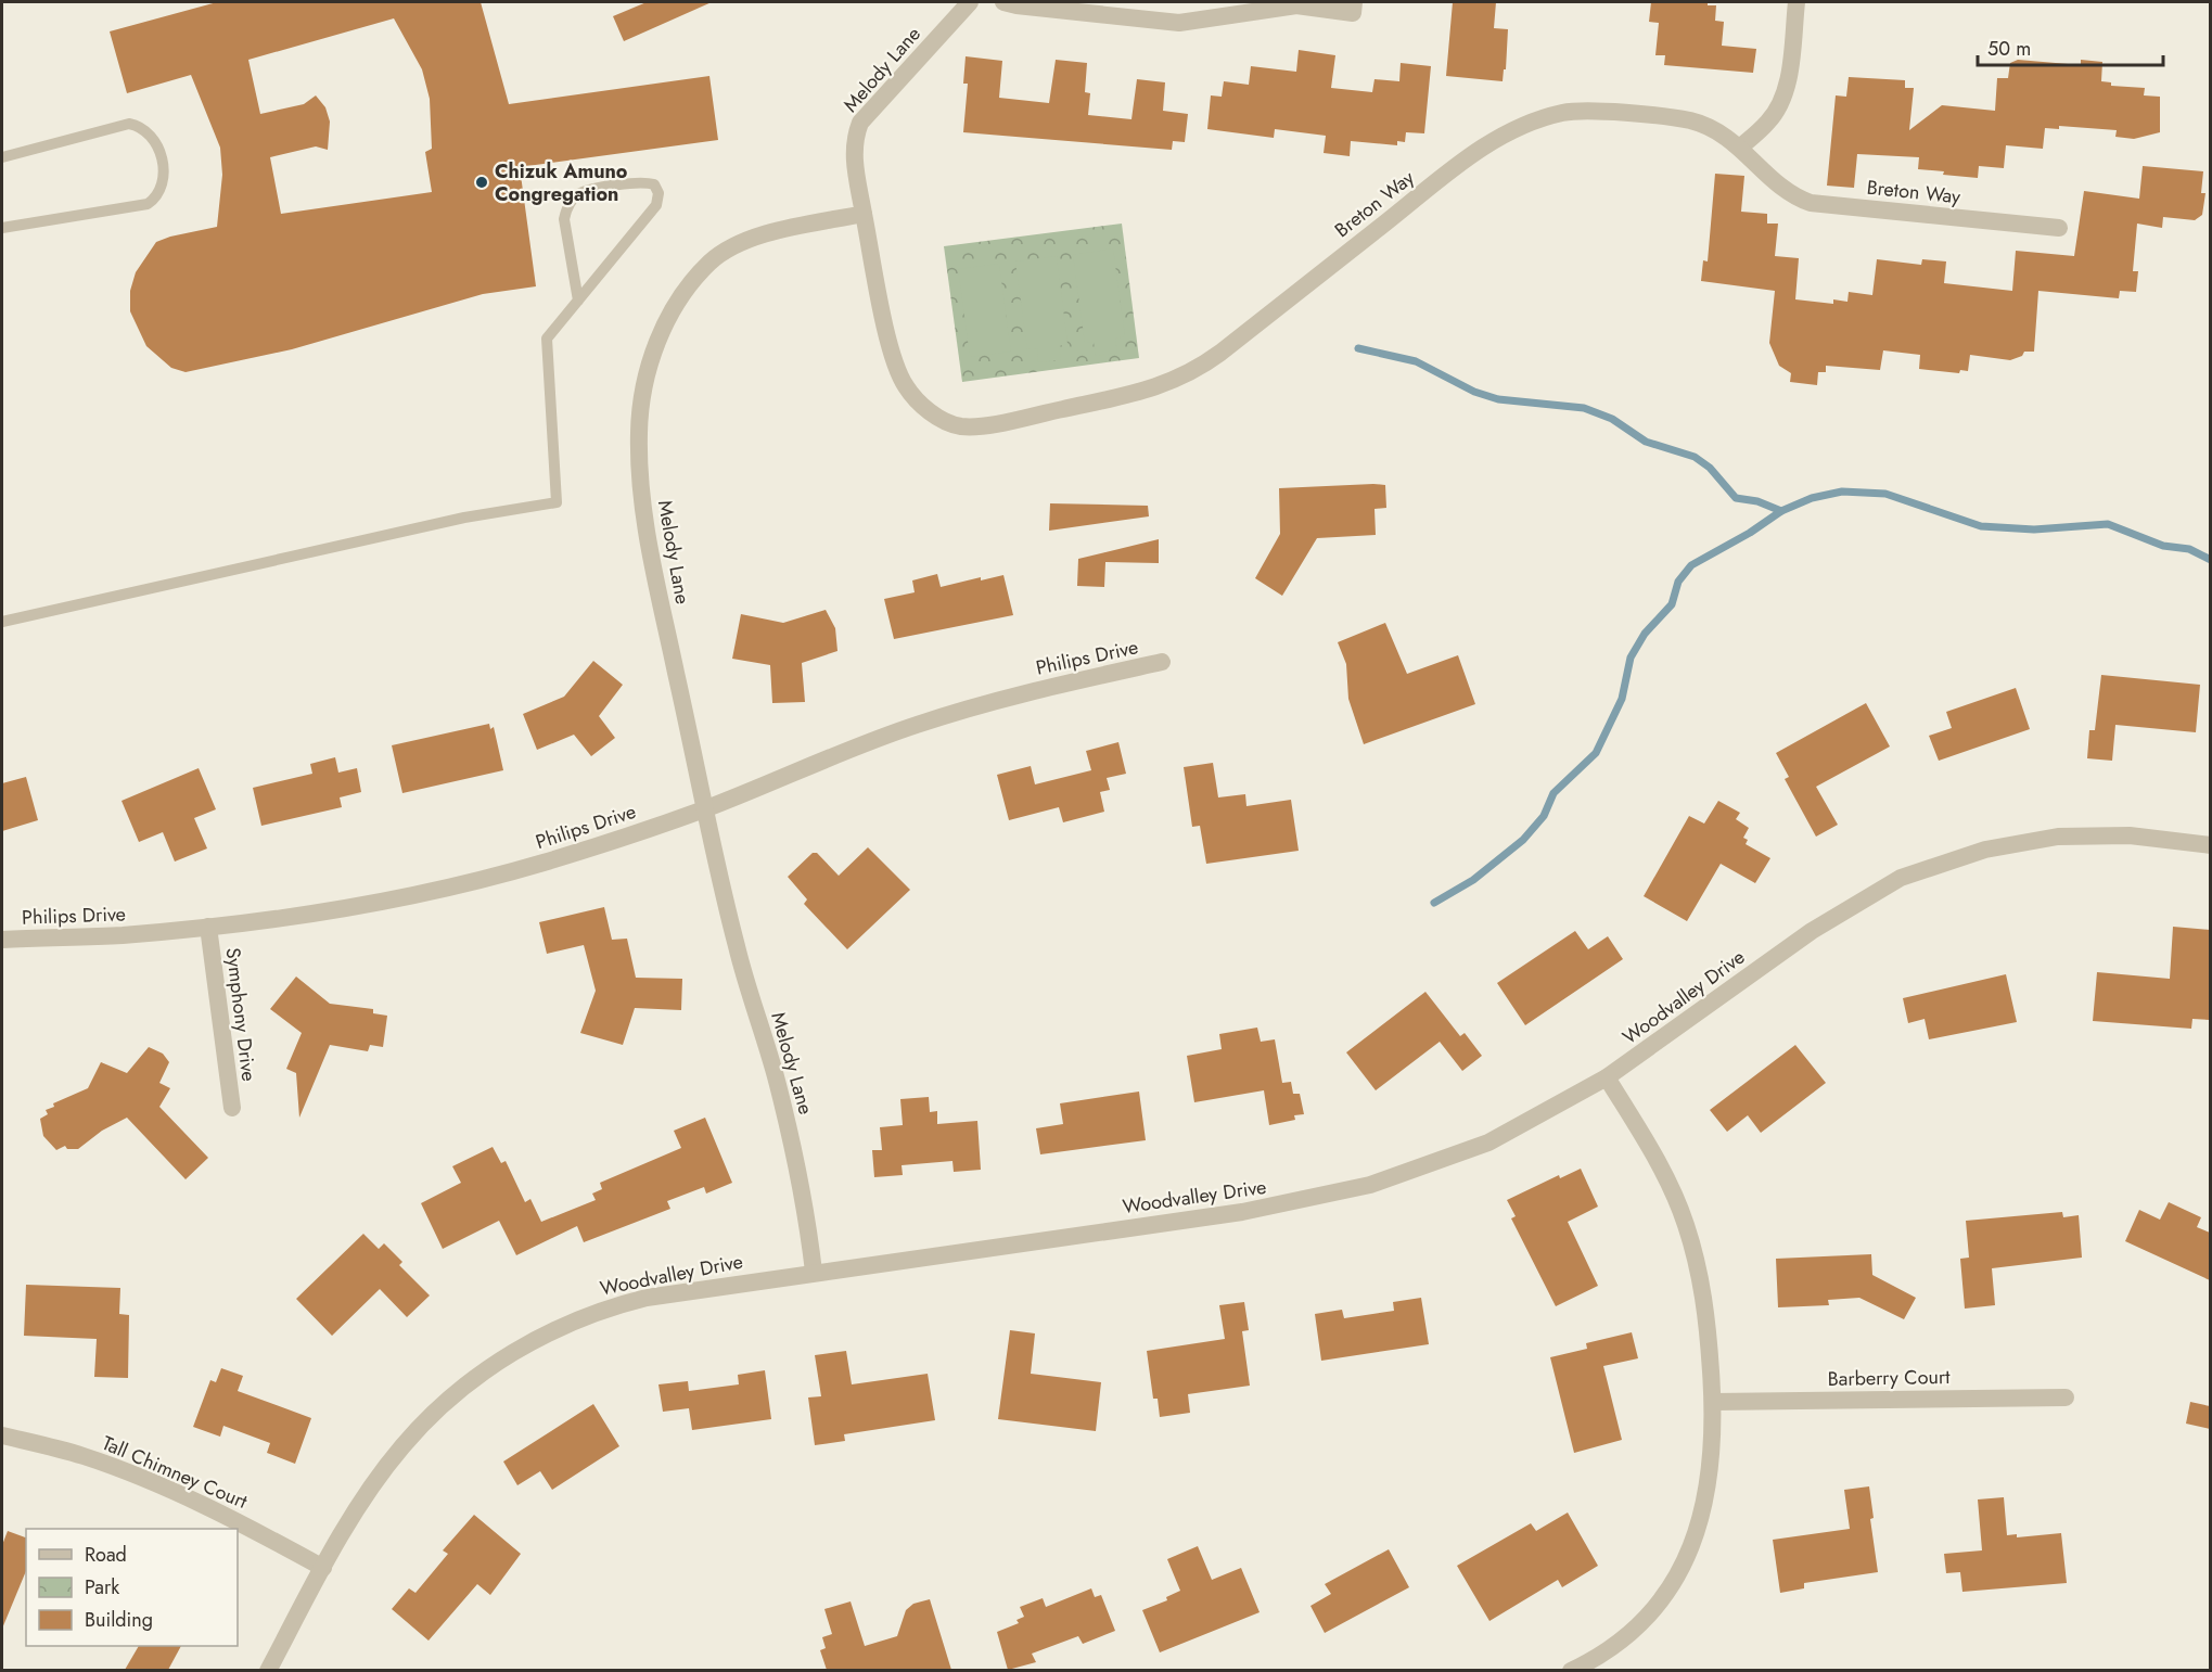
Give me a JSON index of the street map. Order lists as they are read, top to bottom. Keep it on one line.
{"streets":{"street":["Melody Lane","Breton Way","Philips Drive","Woodvalley Drive","Symphony Drive","Barberry Court","Tall Chimney Court"]},"crossings":[["Melody Lane","Breton Way"],["Melody Lane","Philips Drive"],["Melody Lane","Woodvalley Drive"],["Philips Drive","Symphony Drive"],["Woodvalley Drive","Tall Chimney Court"]],"places":["Chizuk Amuno Congregation"],"legend":["Road","Park","Building"],"scale_bar":"50 m"}
